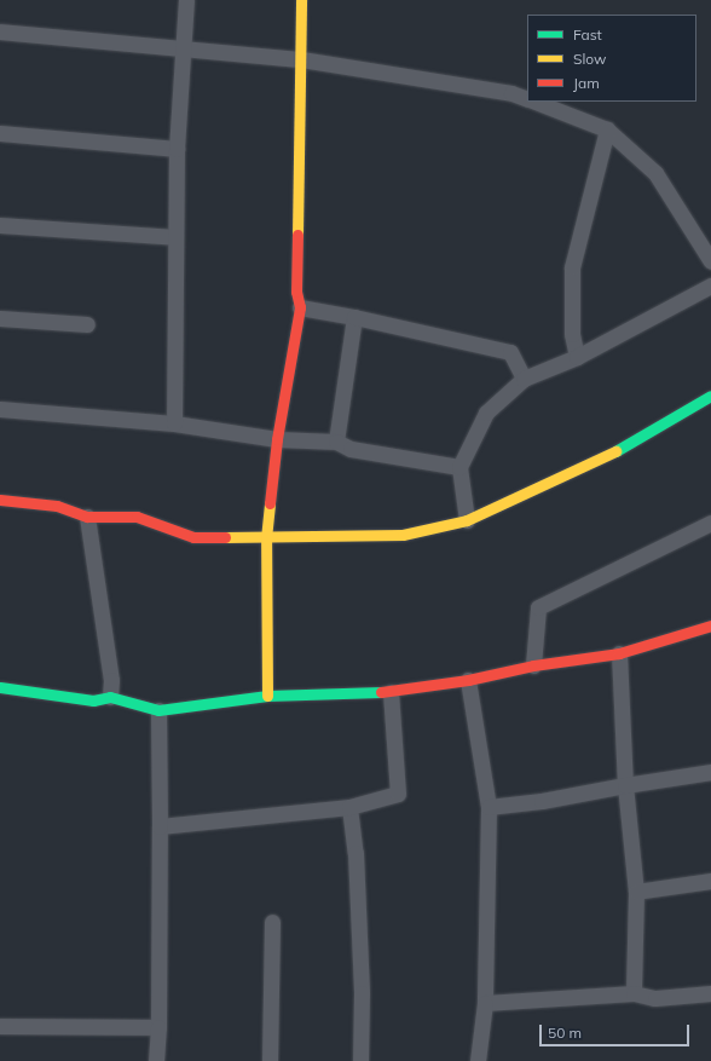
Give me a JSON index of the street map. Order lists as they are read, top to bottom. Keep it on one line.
{"legend":["Fast","Slow","Jam"],"scale_bar":"50 m"}
